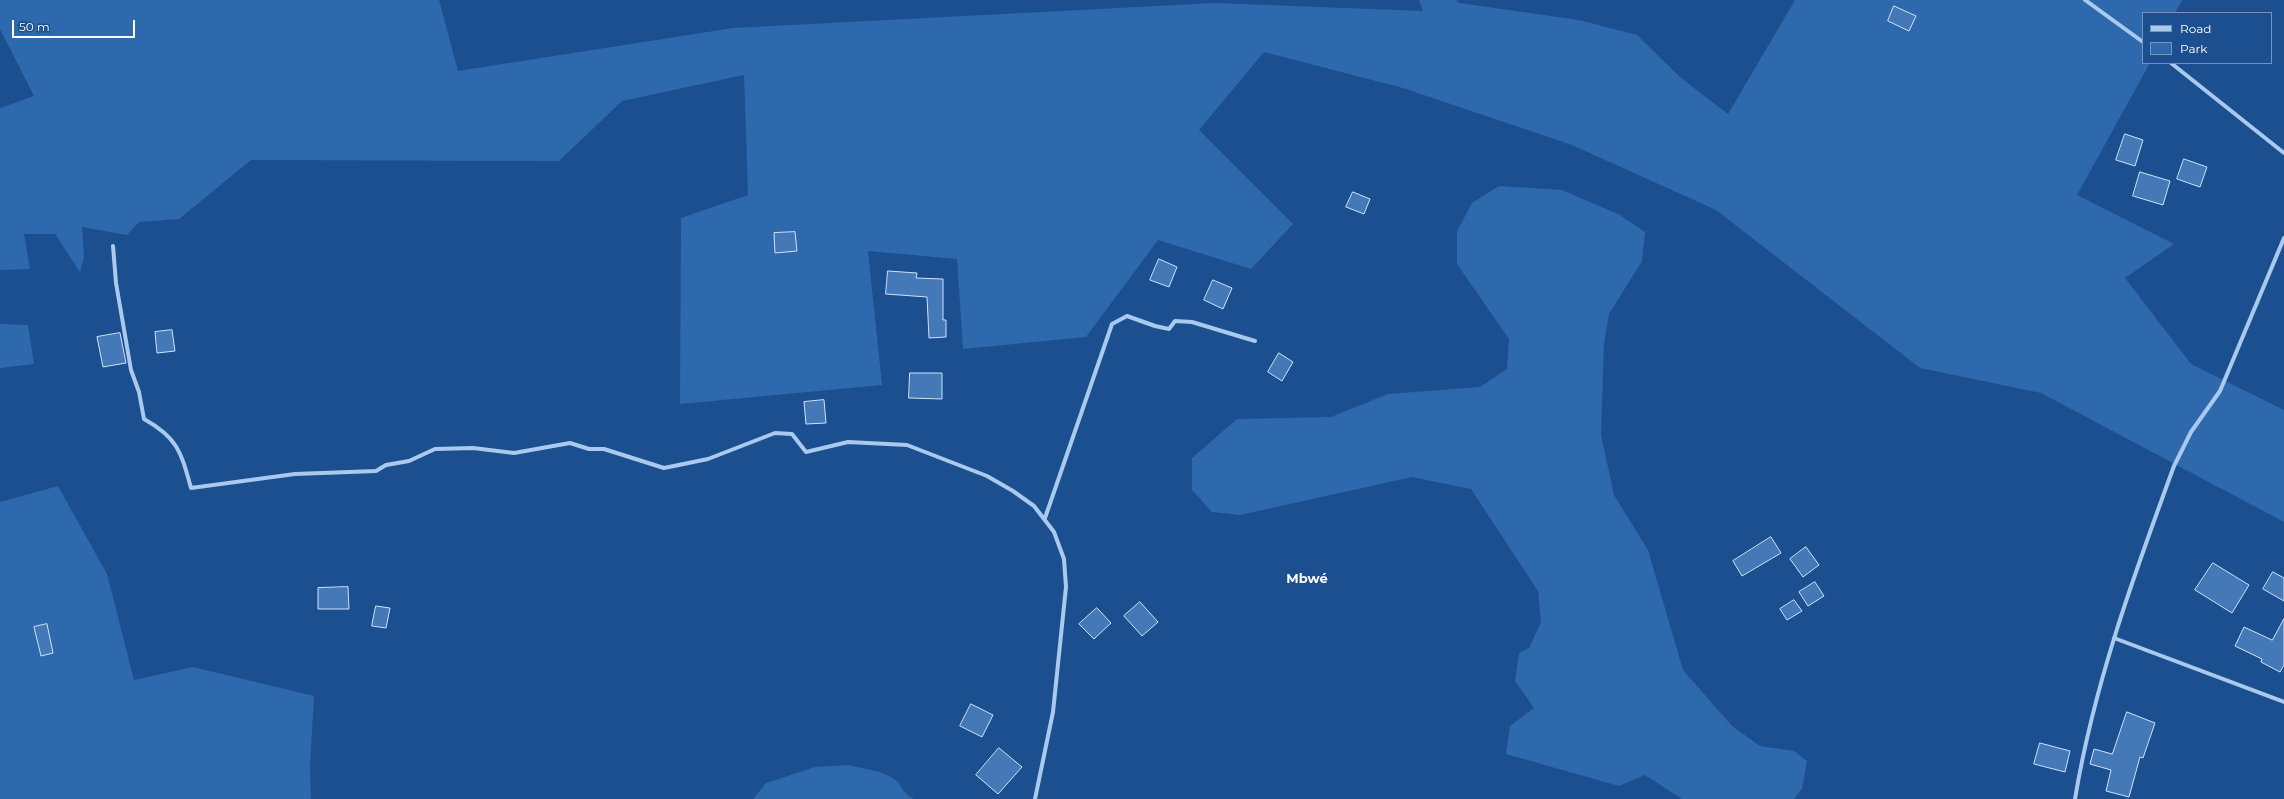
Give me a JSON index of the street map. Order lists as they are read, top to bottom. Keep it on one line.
{"districts":["Mbwé"],"legend":["Road","Park"],"scale_bar":"50 m"}
